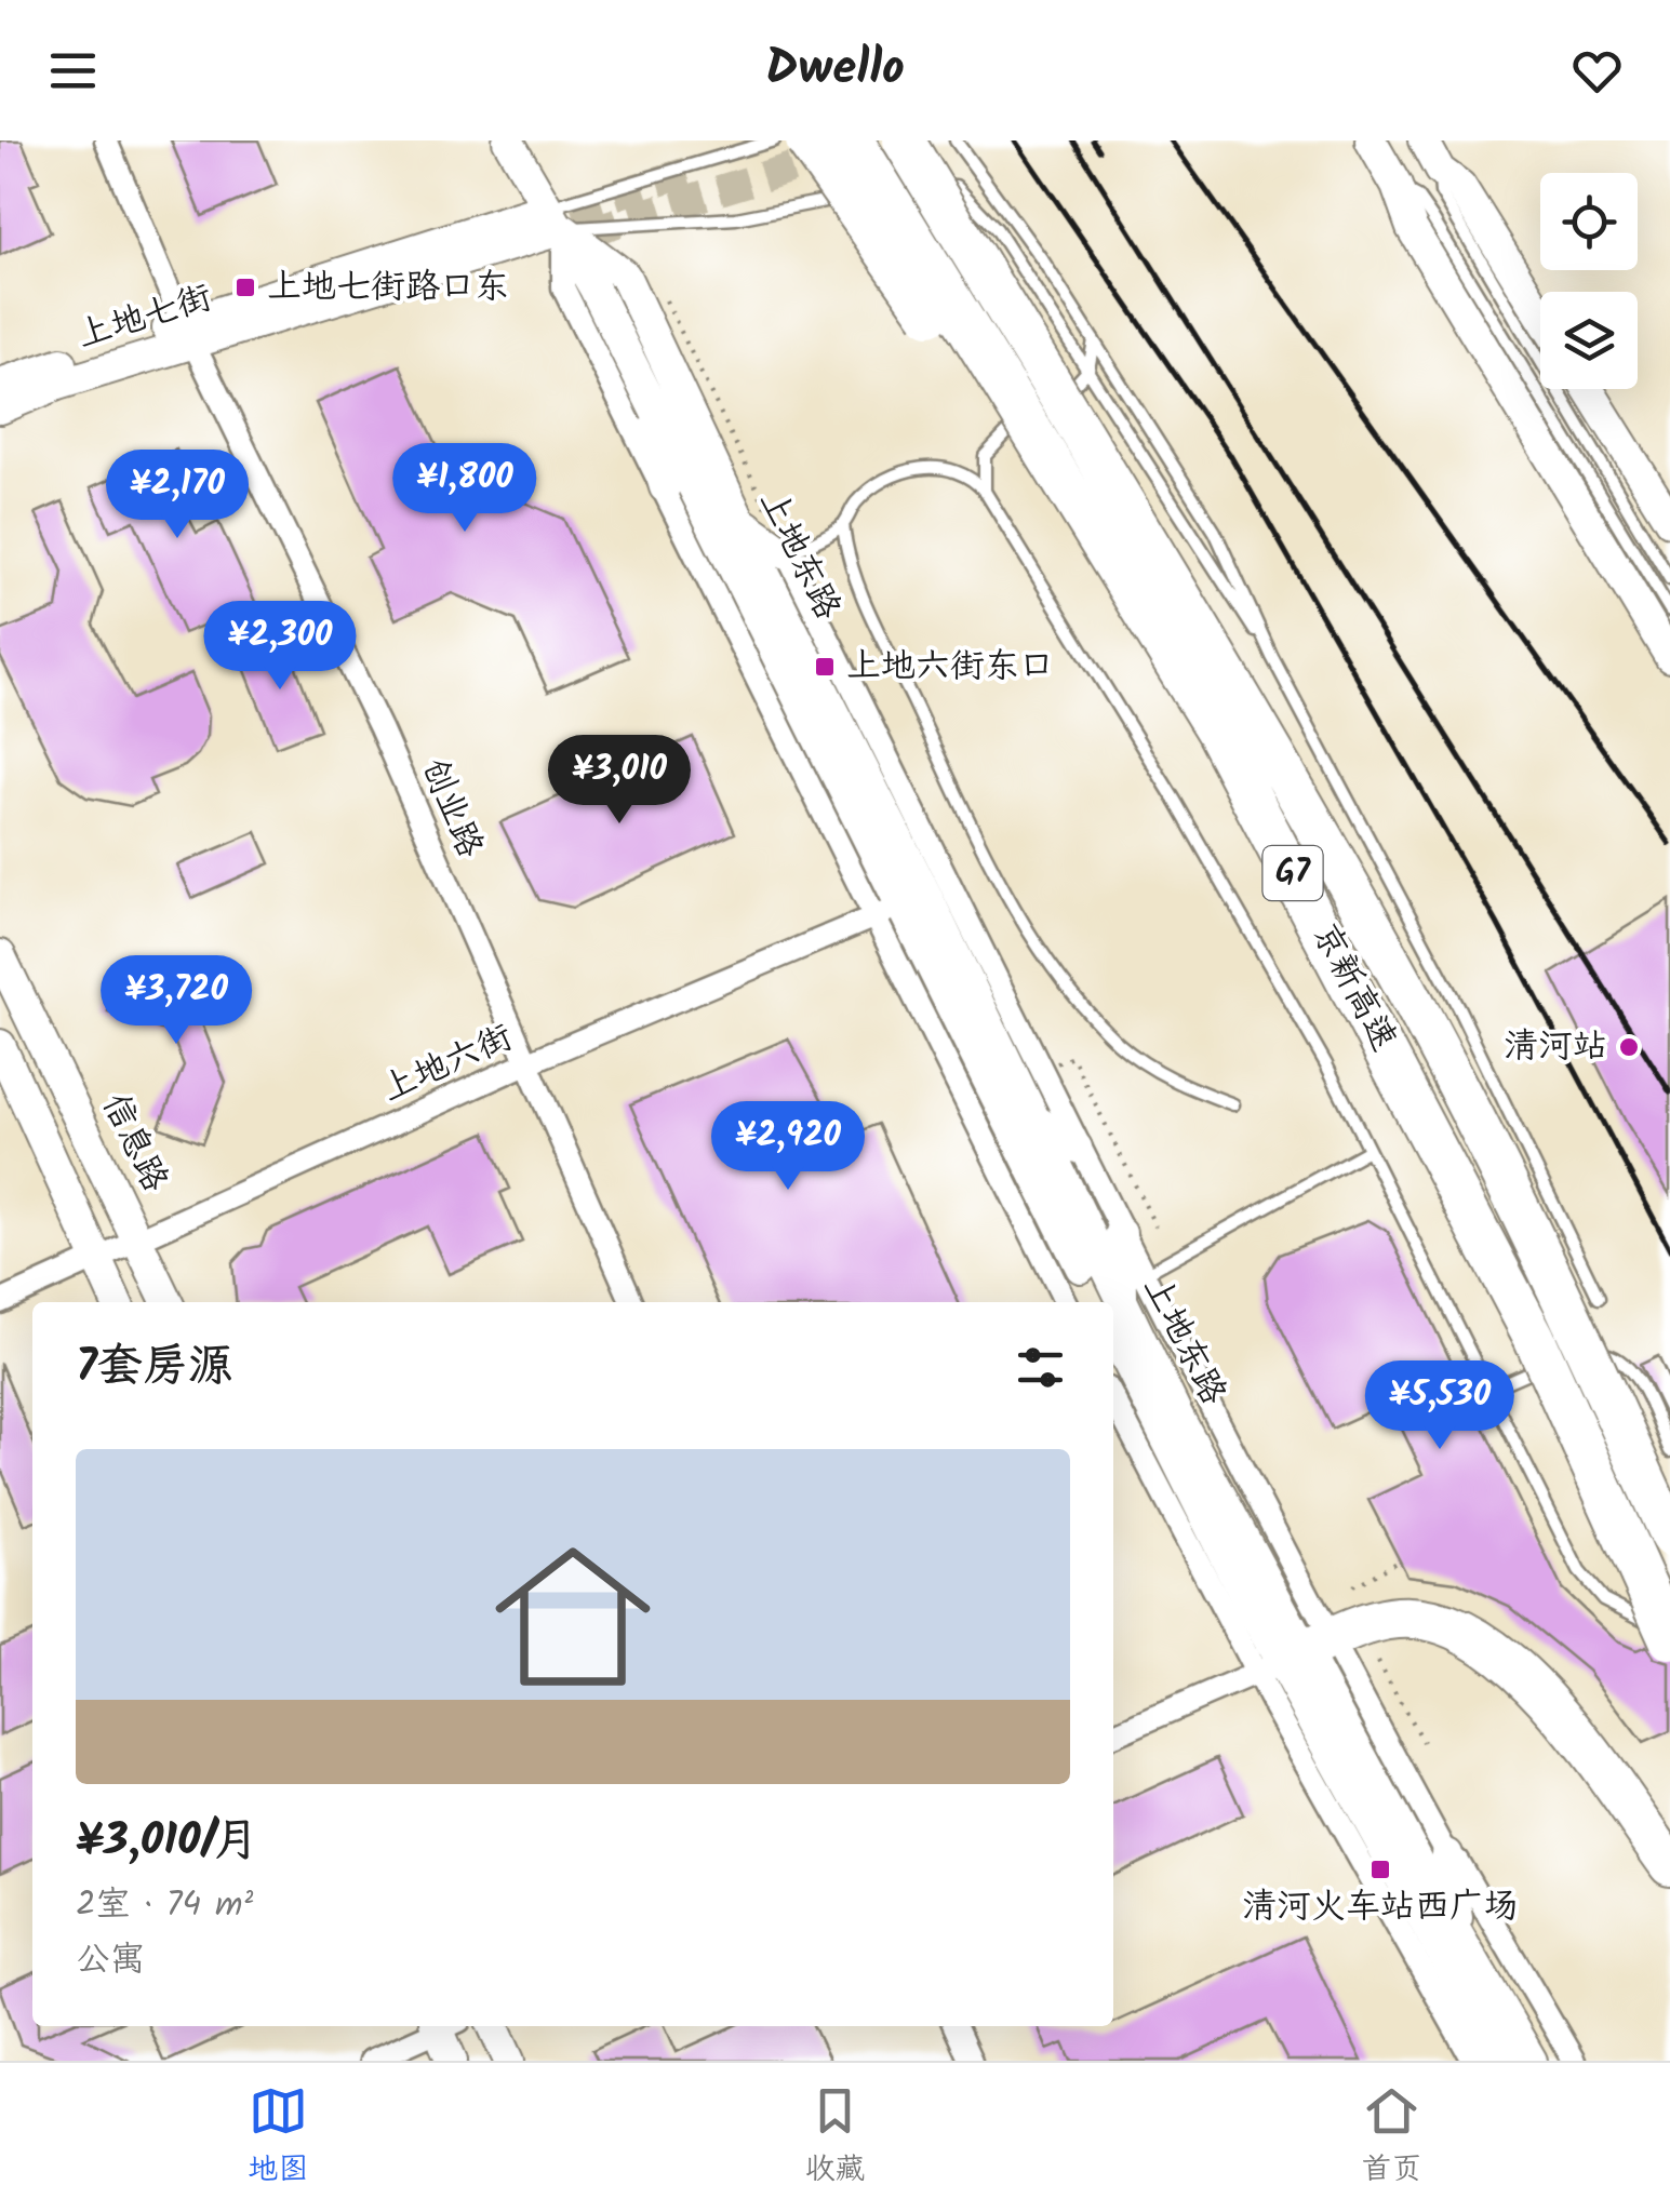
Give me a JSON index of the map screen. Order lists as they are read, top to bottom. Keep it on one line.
{"streets":{"highway":["G7","京新高速"],"main road":["上地七街","上地东路","信息路"],"street":["创业路","上地六街"]},"crossings":[["上地七街","上地东路"],["上地七街","创业路"],["上地东路","上地六街"],["创业路","上地六街"],["上地六街","信息路"]],"places":{"transit":["上地七街路口东","上地六街东口","清河火车站西广场"],"other":["清河站"]},"page":{"header":"Dwello","price":["¥1,800","¥2,170","¥2,300","¥3,010","¥3,720","¥2,920","¥5,530"],"heading":"7套房源","list":[{"name":"¥3,010/月","note":"2室 · 74 m² · 公寓"}],"tabs":["地图","收藏","首页"]}}
